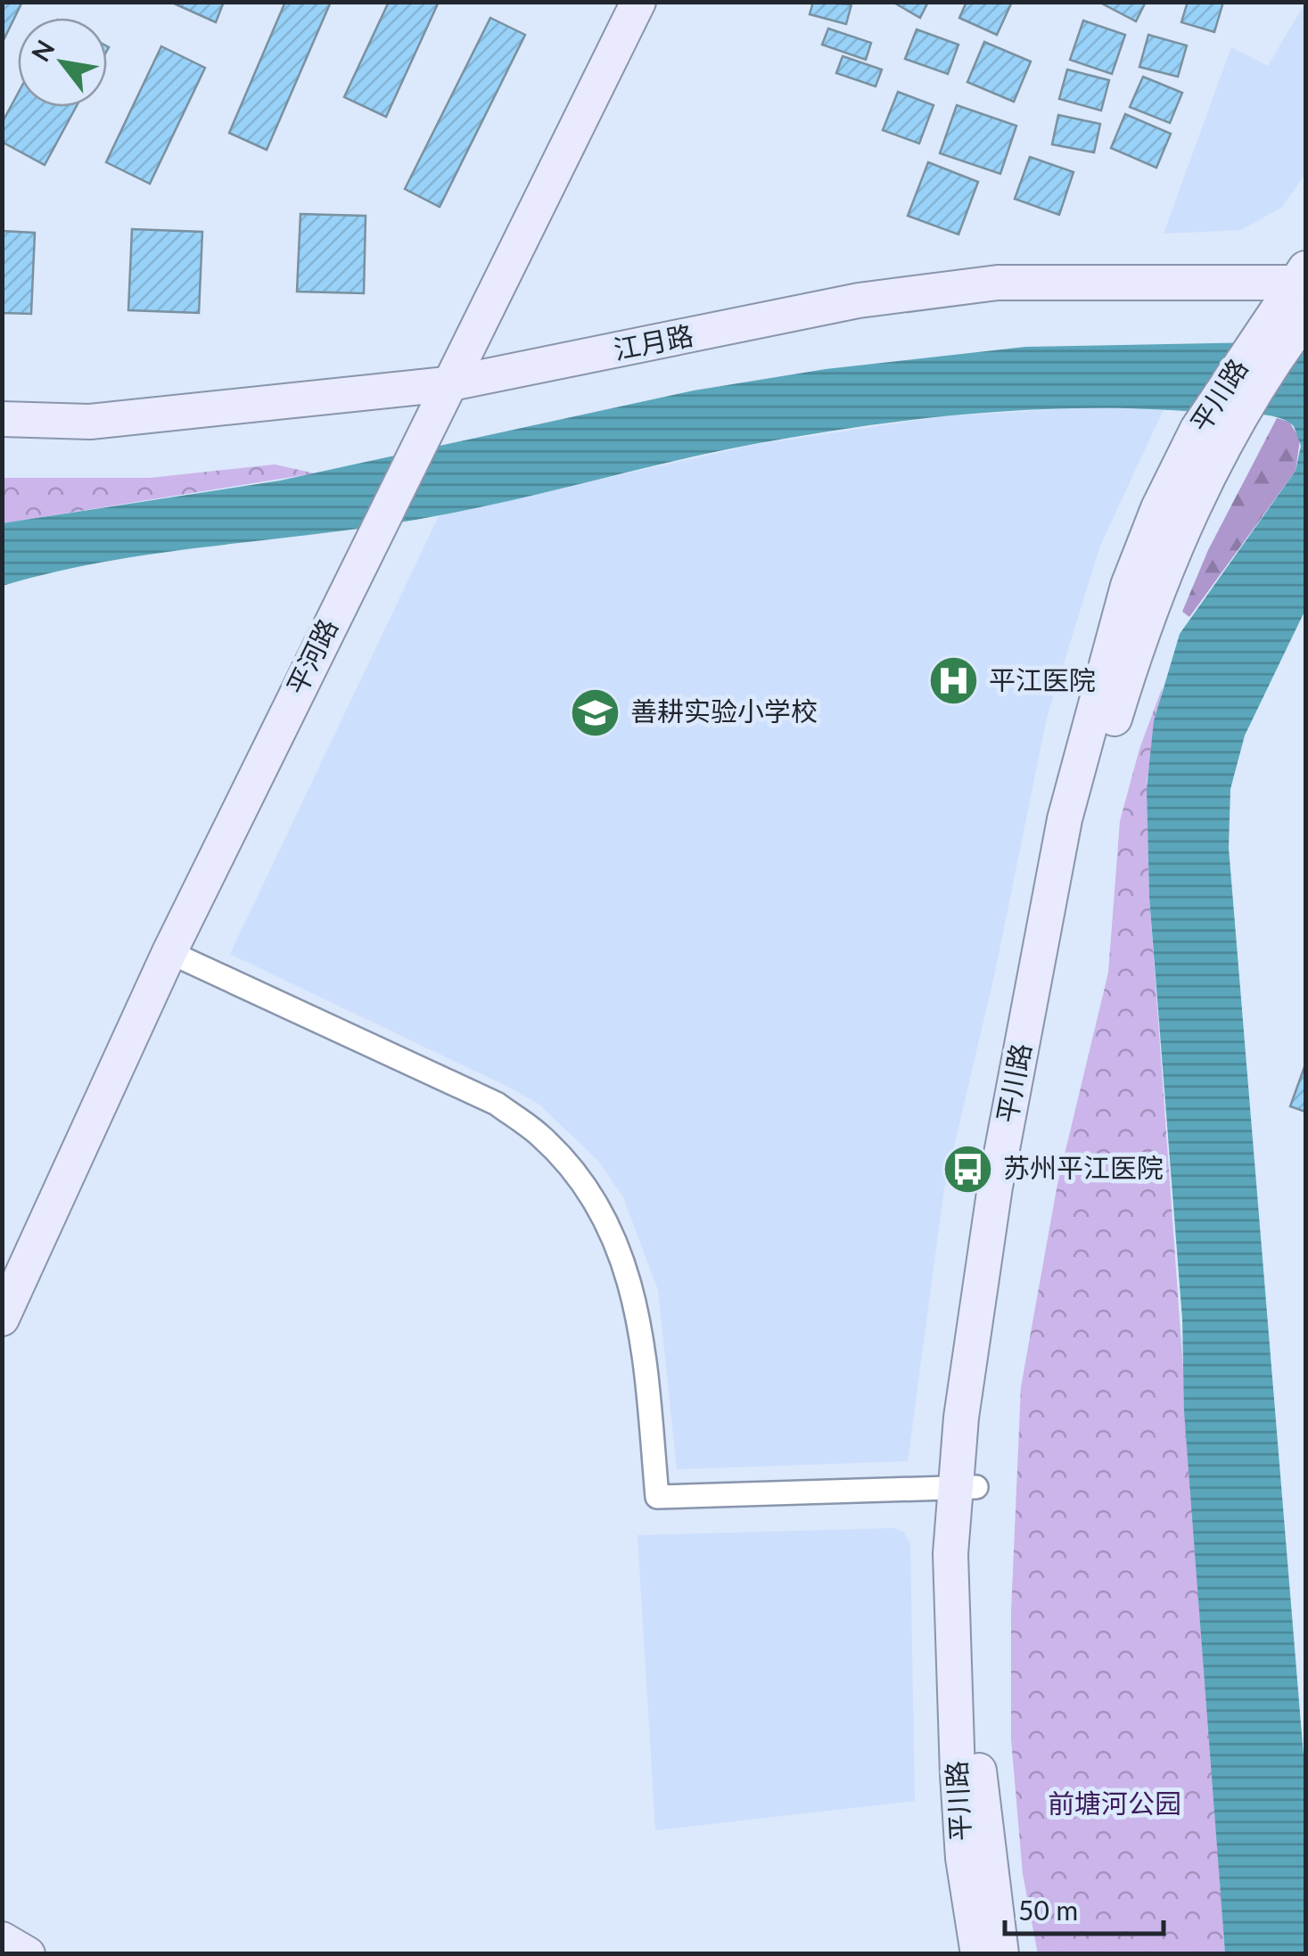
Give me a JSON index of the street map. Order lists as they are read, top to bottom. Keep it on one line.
{"streets":{"street":["江月路","平川路","平河路"]},"crossings":[["江月路","平川路"],["江月路","平河路"]],"parks":["前塘河公园"],"places":{"hospital":["平江医院"],"school or university":["善耕实验小学校"],"bus stop":["苏州平江医院"]},"scale_bar":"50 m","north":"top left"}
